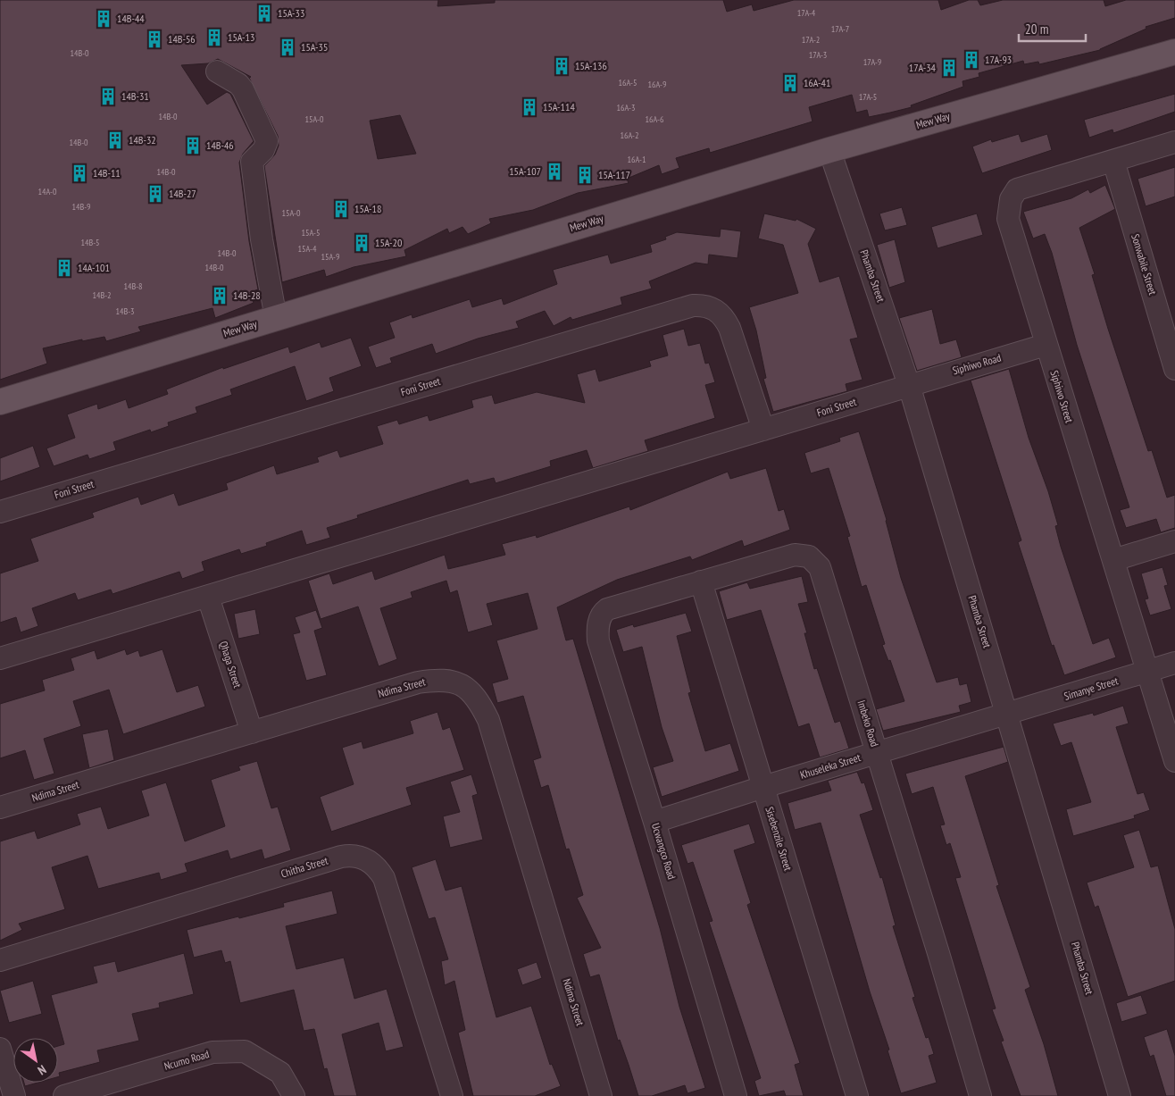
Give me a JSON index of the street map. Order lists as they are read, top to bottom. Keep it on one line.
{"streets":{"main road":["Mew Way"],"street":["Sonwabile Street","Phamba Street","Siphiwo Road","Foni Street","Siphiwo Street","Qhaga Street","Ndima Street","Simanye Street","Imbeko Road","Khuseleka Street","Sisebenzile Street","Ucwangco Road","Chitha Street","Ncumo Road"]},"crossings":[["Mew Way","Phamba Street"],["Sonwabile Street","Siphiwo Street"],["Phamba Street","Siphiwo Road"],["Phamba Street","Foni Street"],["Phamba Street","Simanye Street"],["Phamba Street","Khuseleka Street"],["Siphiwo Road","Foni Street"],["Siphiwo Road","Siphiwo Street"],["Foni Street","Qhaga Street"],["Siphiwo Street","Simanye Street"],["Qhaga Street","Ndima Street"],["Simanye Street","Khuseleka Street"],["Imbeko Road","Khuseleka Street"],["Imbeko Road","Sisebenzile Street"],["Imbeko Road","Ucwangco Road"],["Khuseleka Street","Sisebenzile Street"],["Khuseleka Street","Ucwangco Road"]],"places":{"building":["15A-33","14B-44","15A-13","14B-56","15A-35","17A-93","15A-136","17A-34","16A-41","14B-31","15A-114","14B-32","14B-46","15A-107","14B-11","15A-117","14B-27","15A-18","15A-20","14A-101","14B-28"]},"house_numbers":["17A-4","17A-7","17A-2","14B-0","17A-3","17A-9","16A-5","16A-9","17A-5","16A-3","14B-0","15A-0","16A-6","16A-2","14B-0","16A-1","14B-0","14A-0","14B-9","15A-0","15A-5","14B-5","15A-4","14B-0","15A-9","14B-0","14B-8","14B-2","14B-3"],"scale_bar":"20 m","north":"bottom right"}
